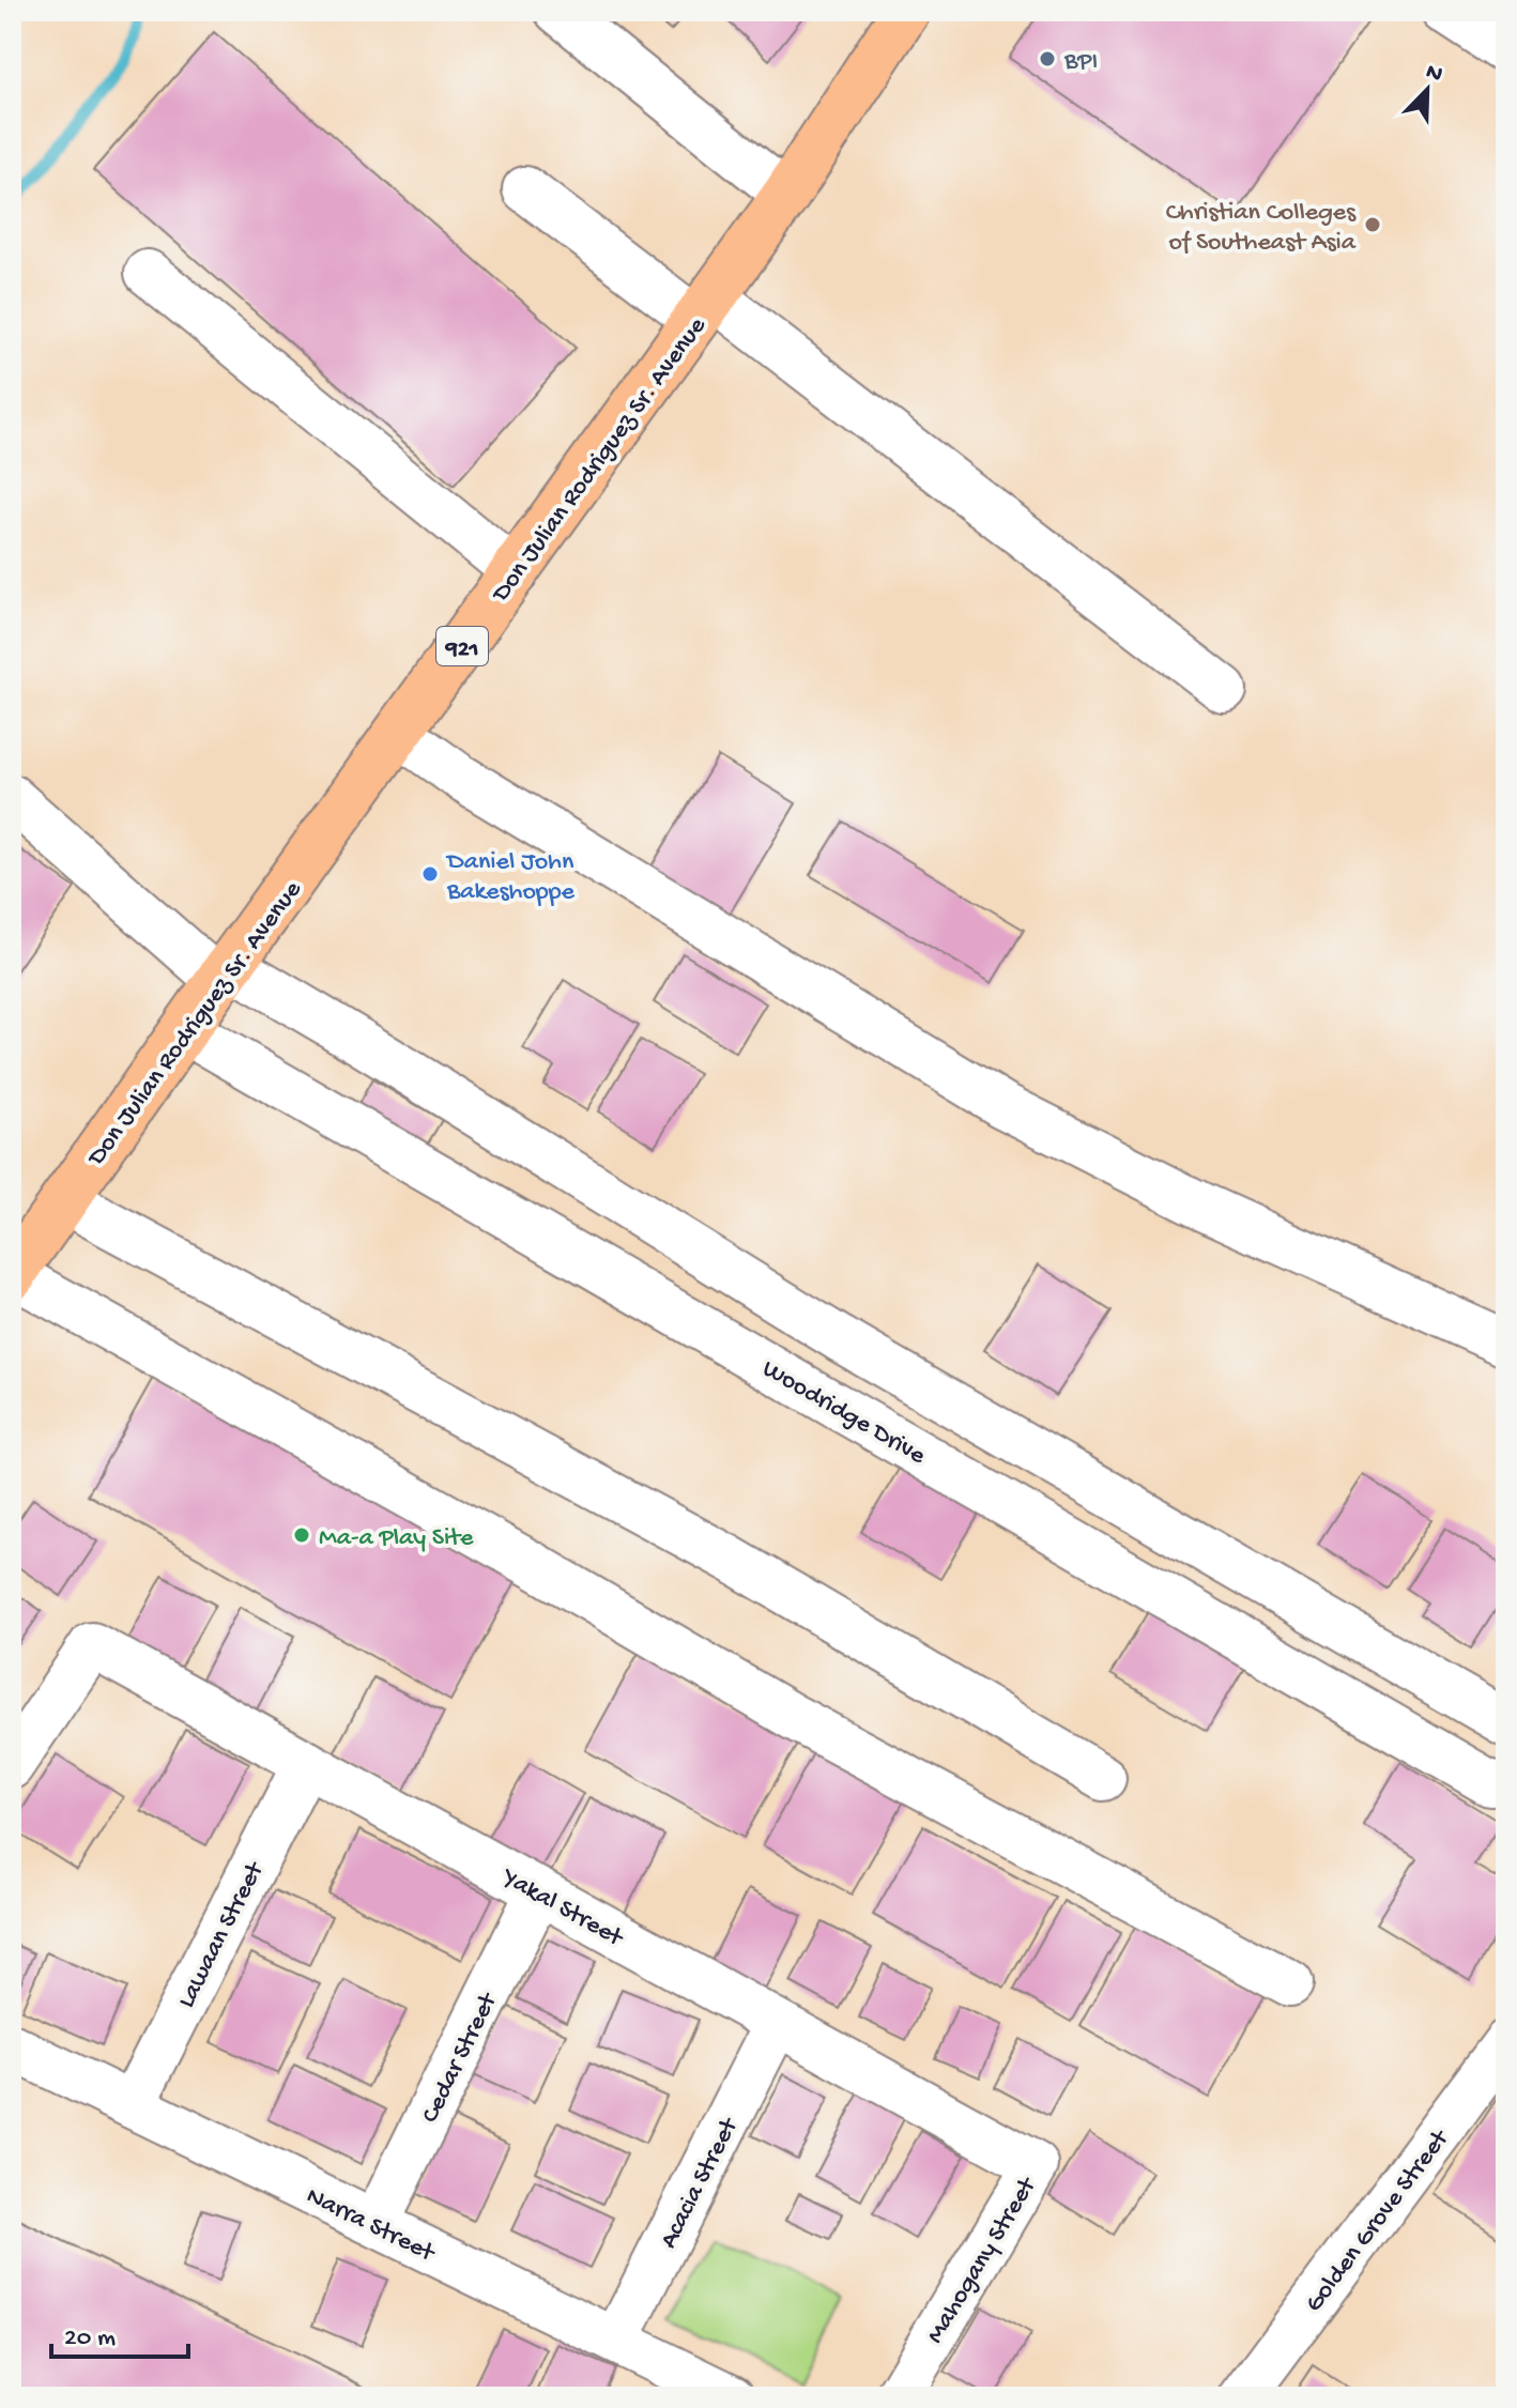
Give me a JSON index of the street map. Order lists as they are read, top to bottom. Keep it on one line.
{"streets":{"main road":["Don Julian Rodriguez Sr. Avenue","921"],"street":["Woodridge Drive","Yakal Street","Lawaan Street","Cedar Street","Acacia Street","Golden Grove Street","Narra Street","Mahogany Street"]},"crossings":[["Don Julian Rodriguez Sr. Avenue","Woodridge Drive"],["Yakal Street","Lawaan Street"],["Yakal Street","Cedar Street"],["Yakal Street","Acacia Street"],["Yakal Street","Mahogany Street"],["Lawaan Street","Narra Street"],["Cedar Street","Narra Street"],["Acacia Street","Narra Street"]],"places":["BPI","Christian Colleges of Southeast Asia","Daniel John Bakeshoppe","Ma-a Play Site"],"scale_bar":"20 m","north":"top right"}
